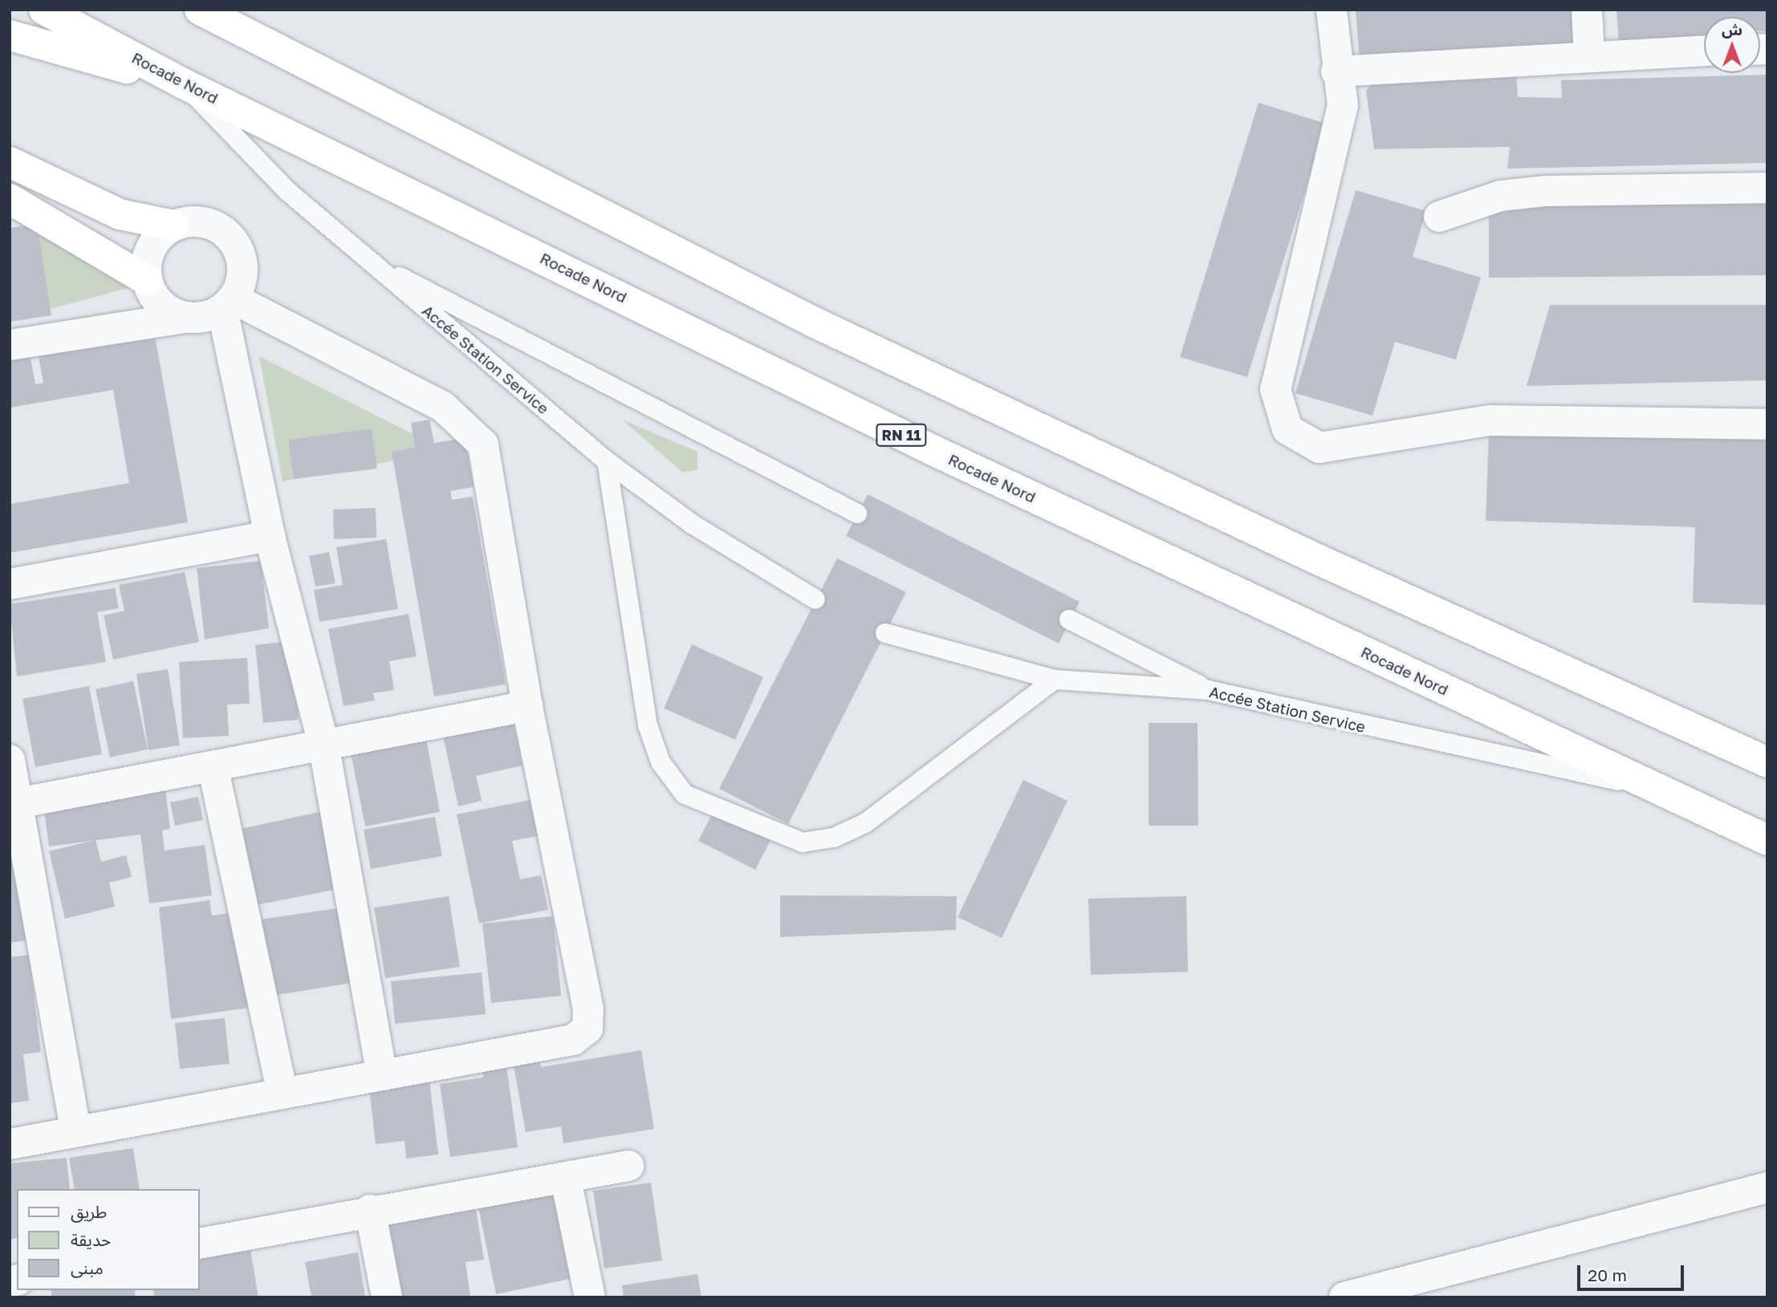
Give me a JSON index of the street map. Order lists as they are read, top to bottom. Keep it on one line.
{"streets":{"highway":["Rocade Nord","RN 11"],"lane":["Accée Station Service"]},"crossings":[["Rocade Nord","Accée Station Service"]],"legend":["طريق","حديقة","مبنى"],"scale_bar":"20 m","north":"top"}
